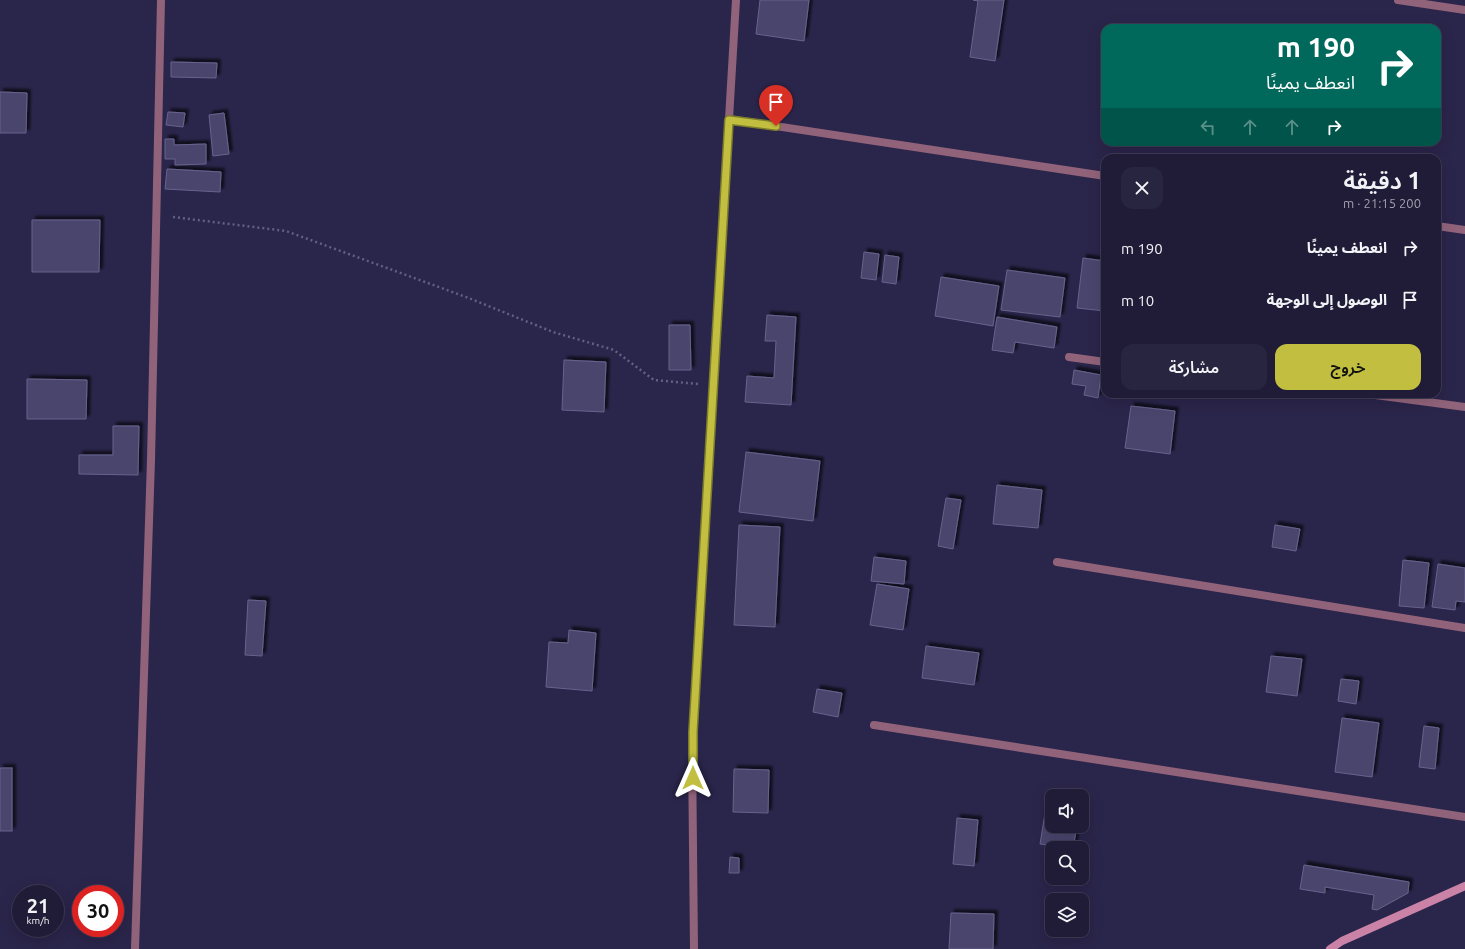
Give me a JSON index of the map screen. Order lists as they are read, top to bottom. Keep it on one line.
{"page":{"turn":["190 m","انعطف يمينًا"],"heading":["1 دقيقة","200 m · 21:15"],"list":[{"name":"انعطف يمينًا","value":"190 m"},{"name":"الوصول إلى الوجهة","value":"10 m"}],"buttons":["خروج","مشاركة"],"speed":"21 km/h","limit":"30"}}
